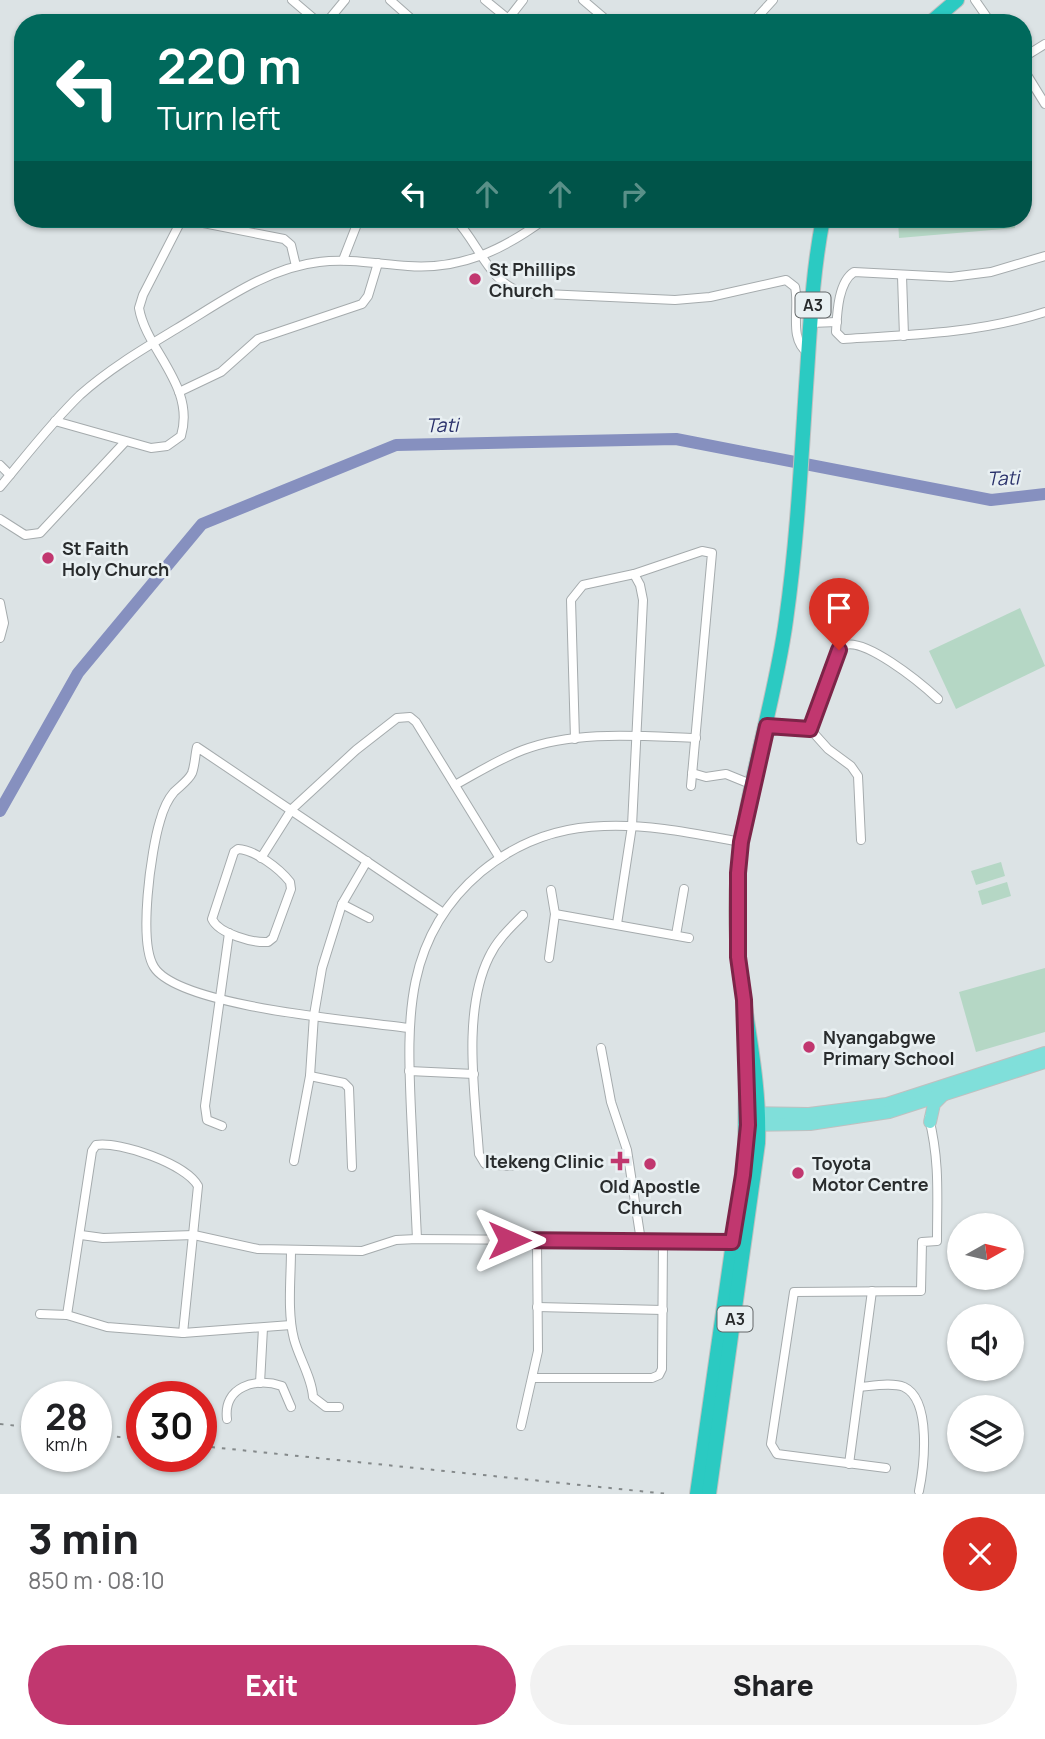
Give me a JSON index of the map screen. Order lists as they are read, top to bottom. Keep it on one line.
{"streets":{"highway":["A3"]},"water":["Tati"],"places":{"other":["St Phillips Church","St Faith Holy Church","Nyangabgwe Primary School","Old Apostle Church","Toyota Motor Centre"],"health":["Itekeng Clinic"]},"north":"right","page":{"turn":["220 m","Turn left"],"speed":"28 km/h","limit":"30","heading":["3 min","850 m · 08:10"],"buttons":["Exit","Share"]}}
